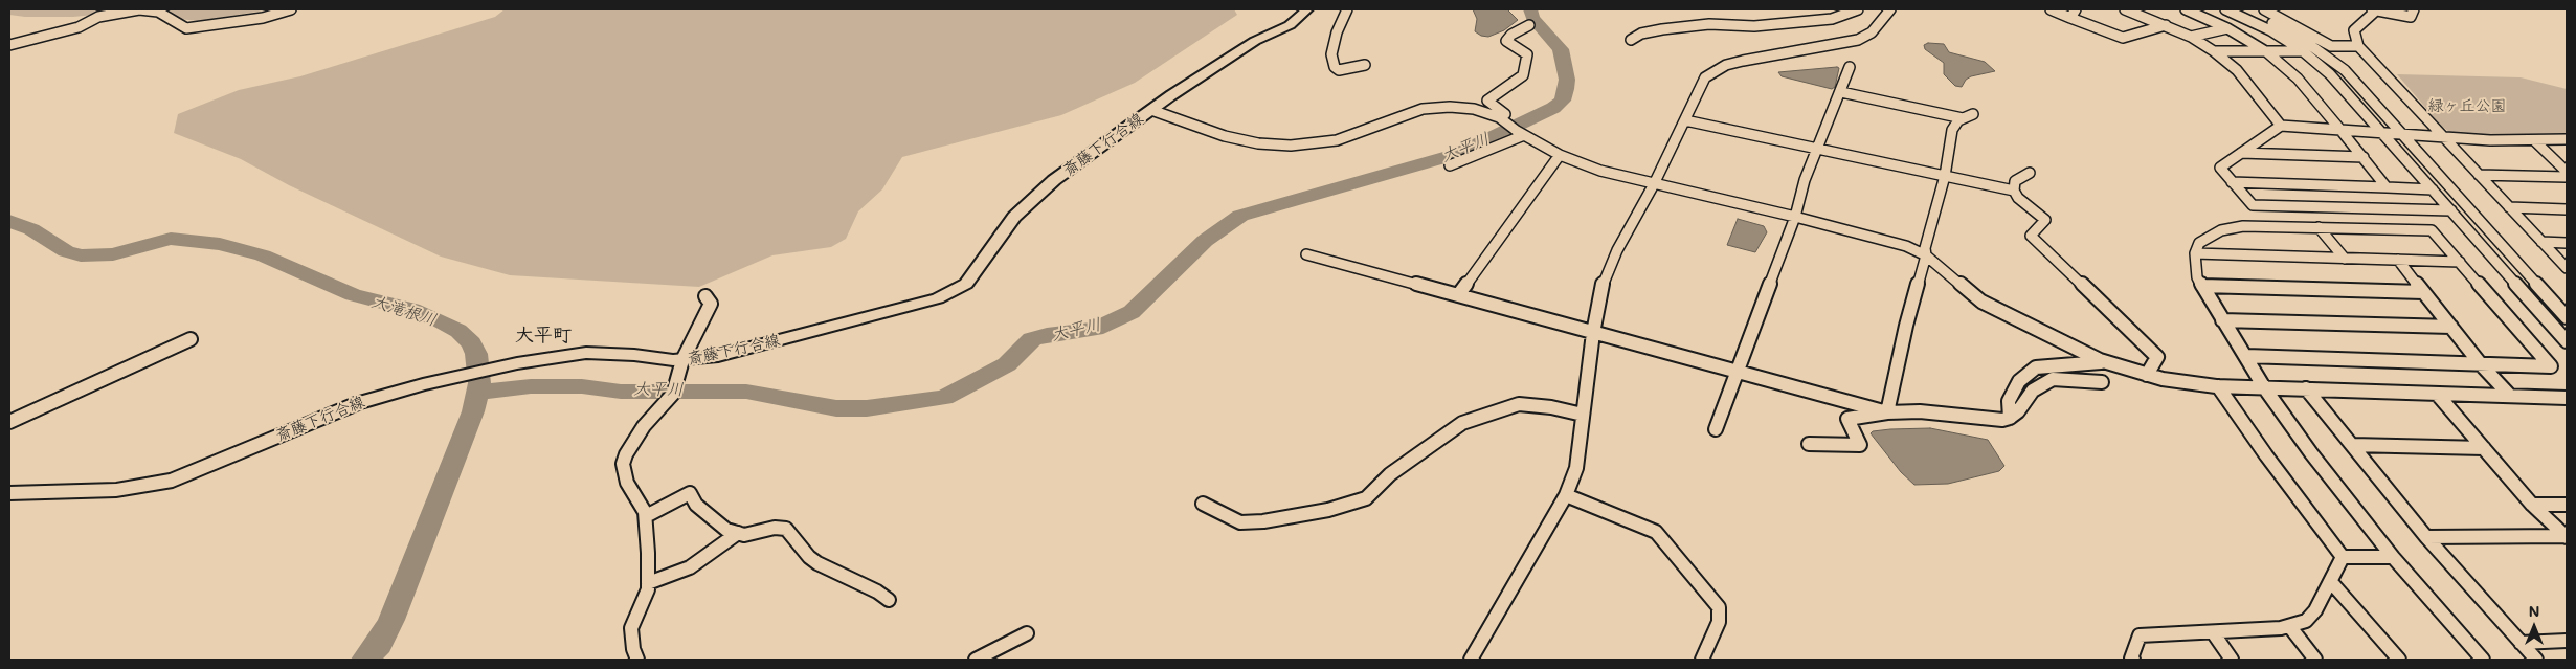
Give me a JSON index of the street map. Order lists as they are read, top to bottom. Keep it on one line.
{"streets":{"main road":["斎藤下行合線"]},"districts":["大平町"],"water":["大平川","大滝根川"],"parks":["緑ヶ丘公園"],"north":"top"}
